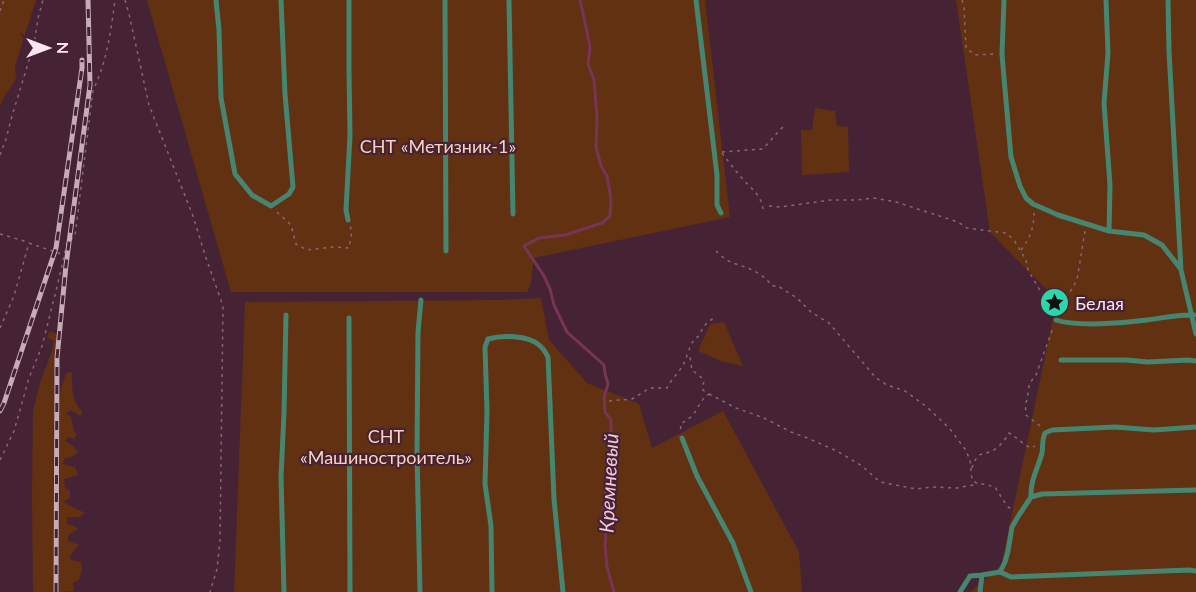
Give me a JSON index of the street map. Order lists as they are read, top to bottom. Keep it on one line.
{"water":["Кремневый"],"parks":["СНТ «Метизник-1»","СНТ «Машиностроитель»"],"places":{"place":["Белая"]},"north":"right"}
